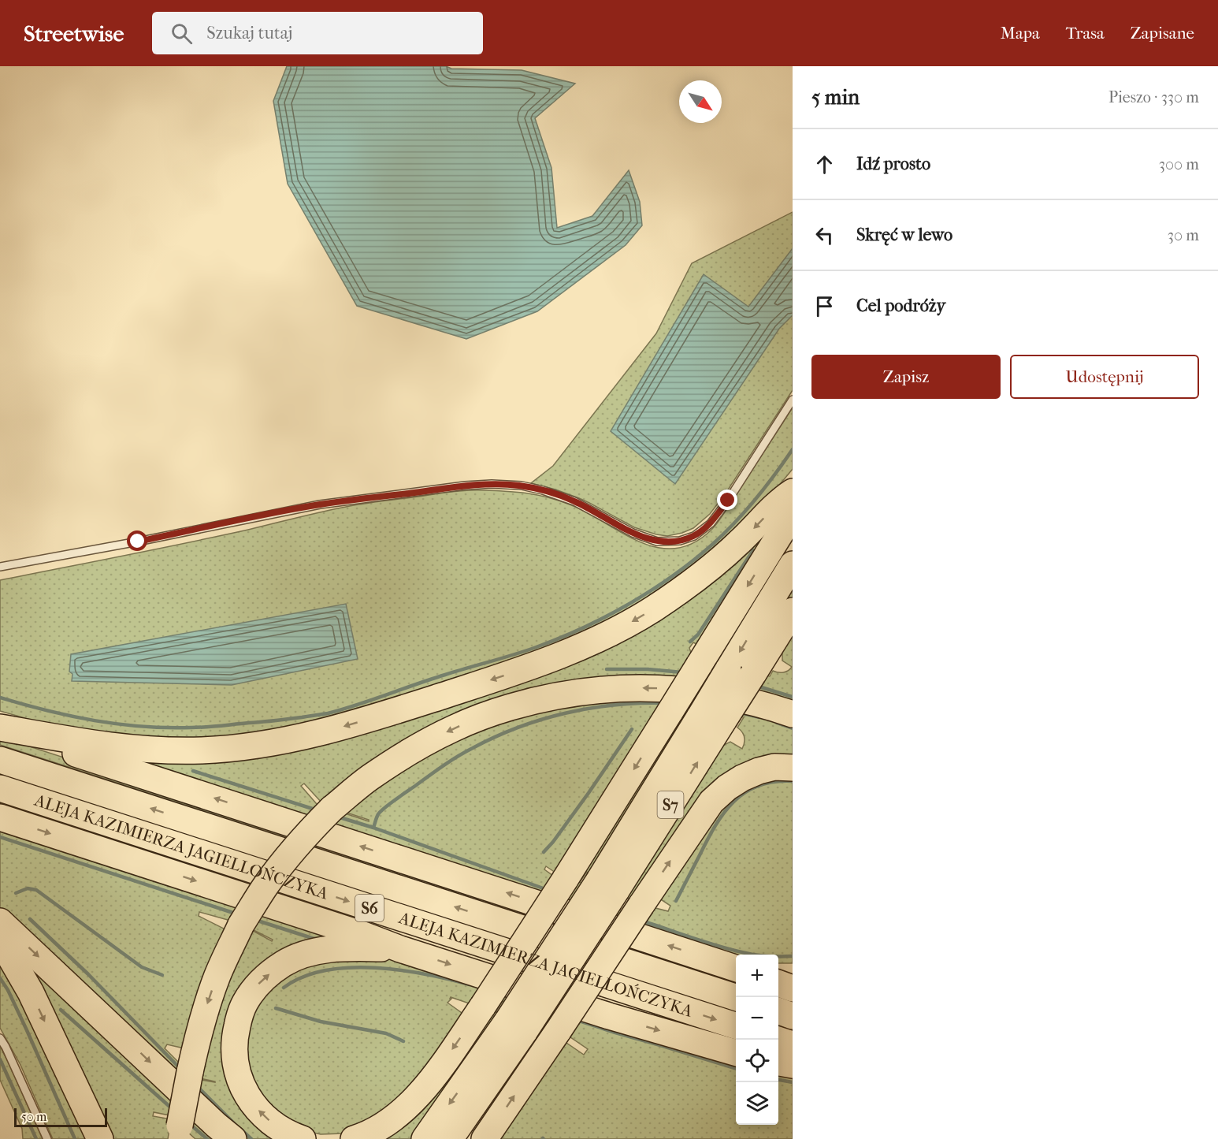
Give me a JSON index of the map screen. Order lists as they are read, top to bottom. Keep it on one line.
{"streets":{"highway":["S7","ALEJA KAZIMIERZA JAGIELLOŃCZYKA","S6"]},"scale_bar":"50 m","north":"bottom right","page":{"header":"Streetwise","search":"Szukaj tutaj","nav":["Mapa","Trasa","Zapisane"],"heading":["5 min","Pieszo · 330 m"],"list":[["Idź prosto","300 m"],["Skręć w lewo","30 m"],"Cel podróży"],"buttons":["Zapisz","Udostępnij"],"map_buttons":["+","−"],"scale":"50 m"}}
